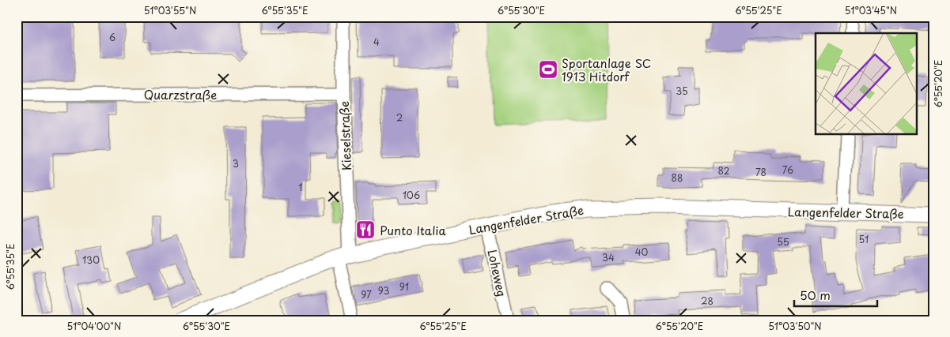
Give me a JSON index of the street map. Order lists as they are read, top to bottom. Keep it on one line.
{"streets":{"street":["Quarzstraße","Kieselstraße","Langenfelder Straße","Loheweg"]},"crossings":[["Quarzstraße","Kieselstraße"],["Kieselstraße","Langenfelder Straße"],["Langenfelder Straße","Loheweg"]],"places":{"sports":["Sportanlage SC 1913 Hitdorf"],"restaurant":["Punto Italia"]},"house_numbers":["6","4","35","2","3","76","82","78","88","1","106","51","55","40","34","130","91","93","97","28"],"scale_bar":"50 m","coordinates":["51°03'55\"N","6°55'35\"E","6°55'30\"E","6°55'25\"E","51°03'45\"N","6°55'20\"E","51°04'00\"N","51°03'50\"N"]}
